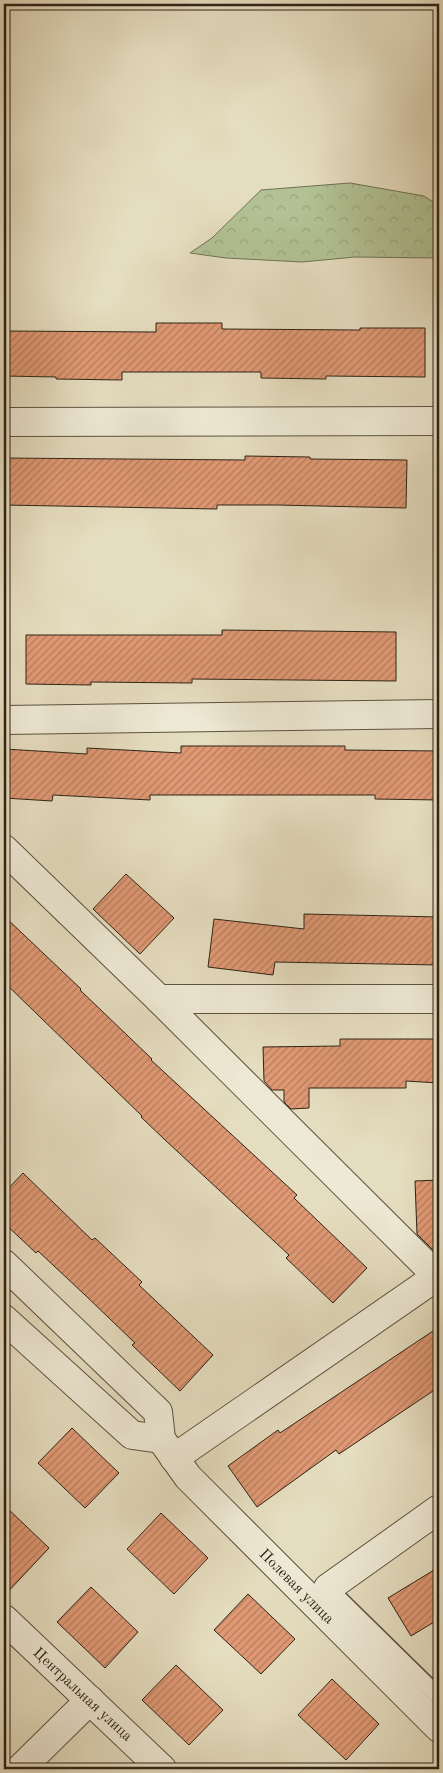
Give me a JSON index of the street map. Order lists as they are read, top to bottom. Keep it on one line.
{"streets":{"street":["Полевая улица","Центральная улица"]}}
